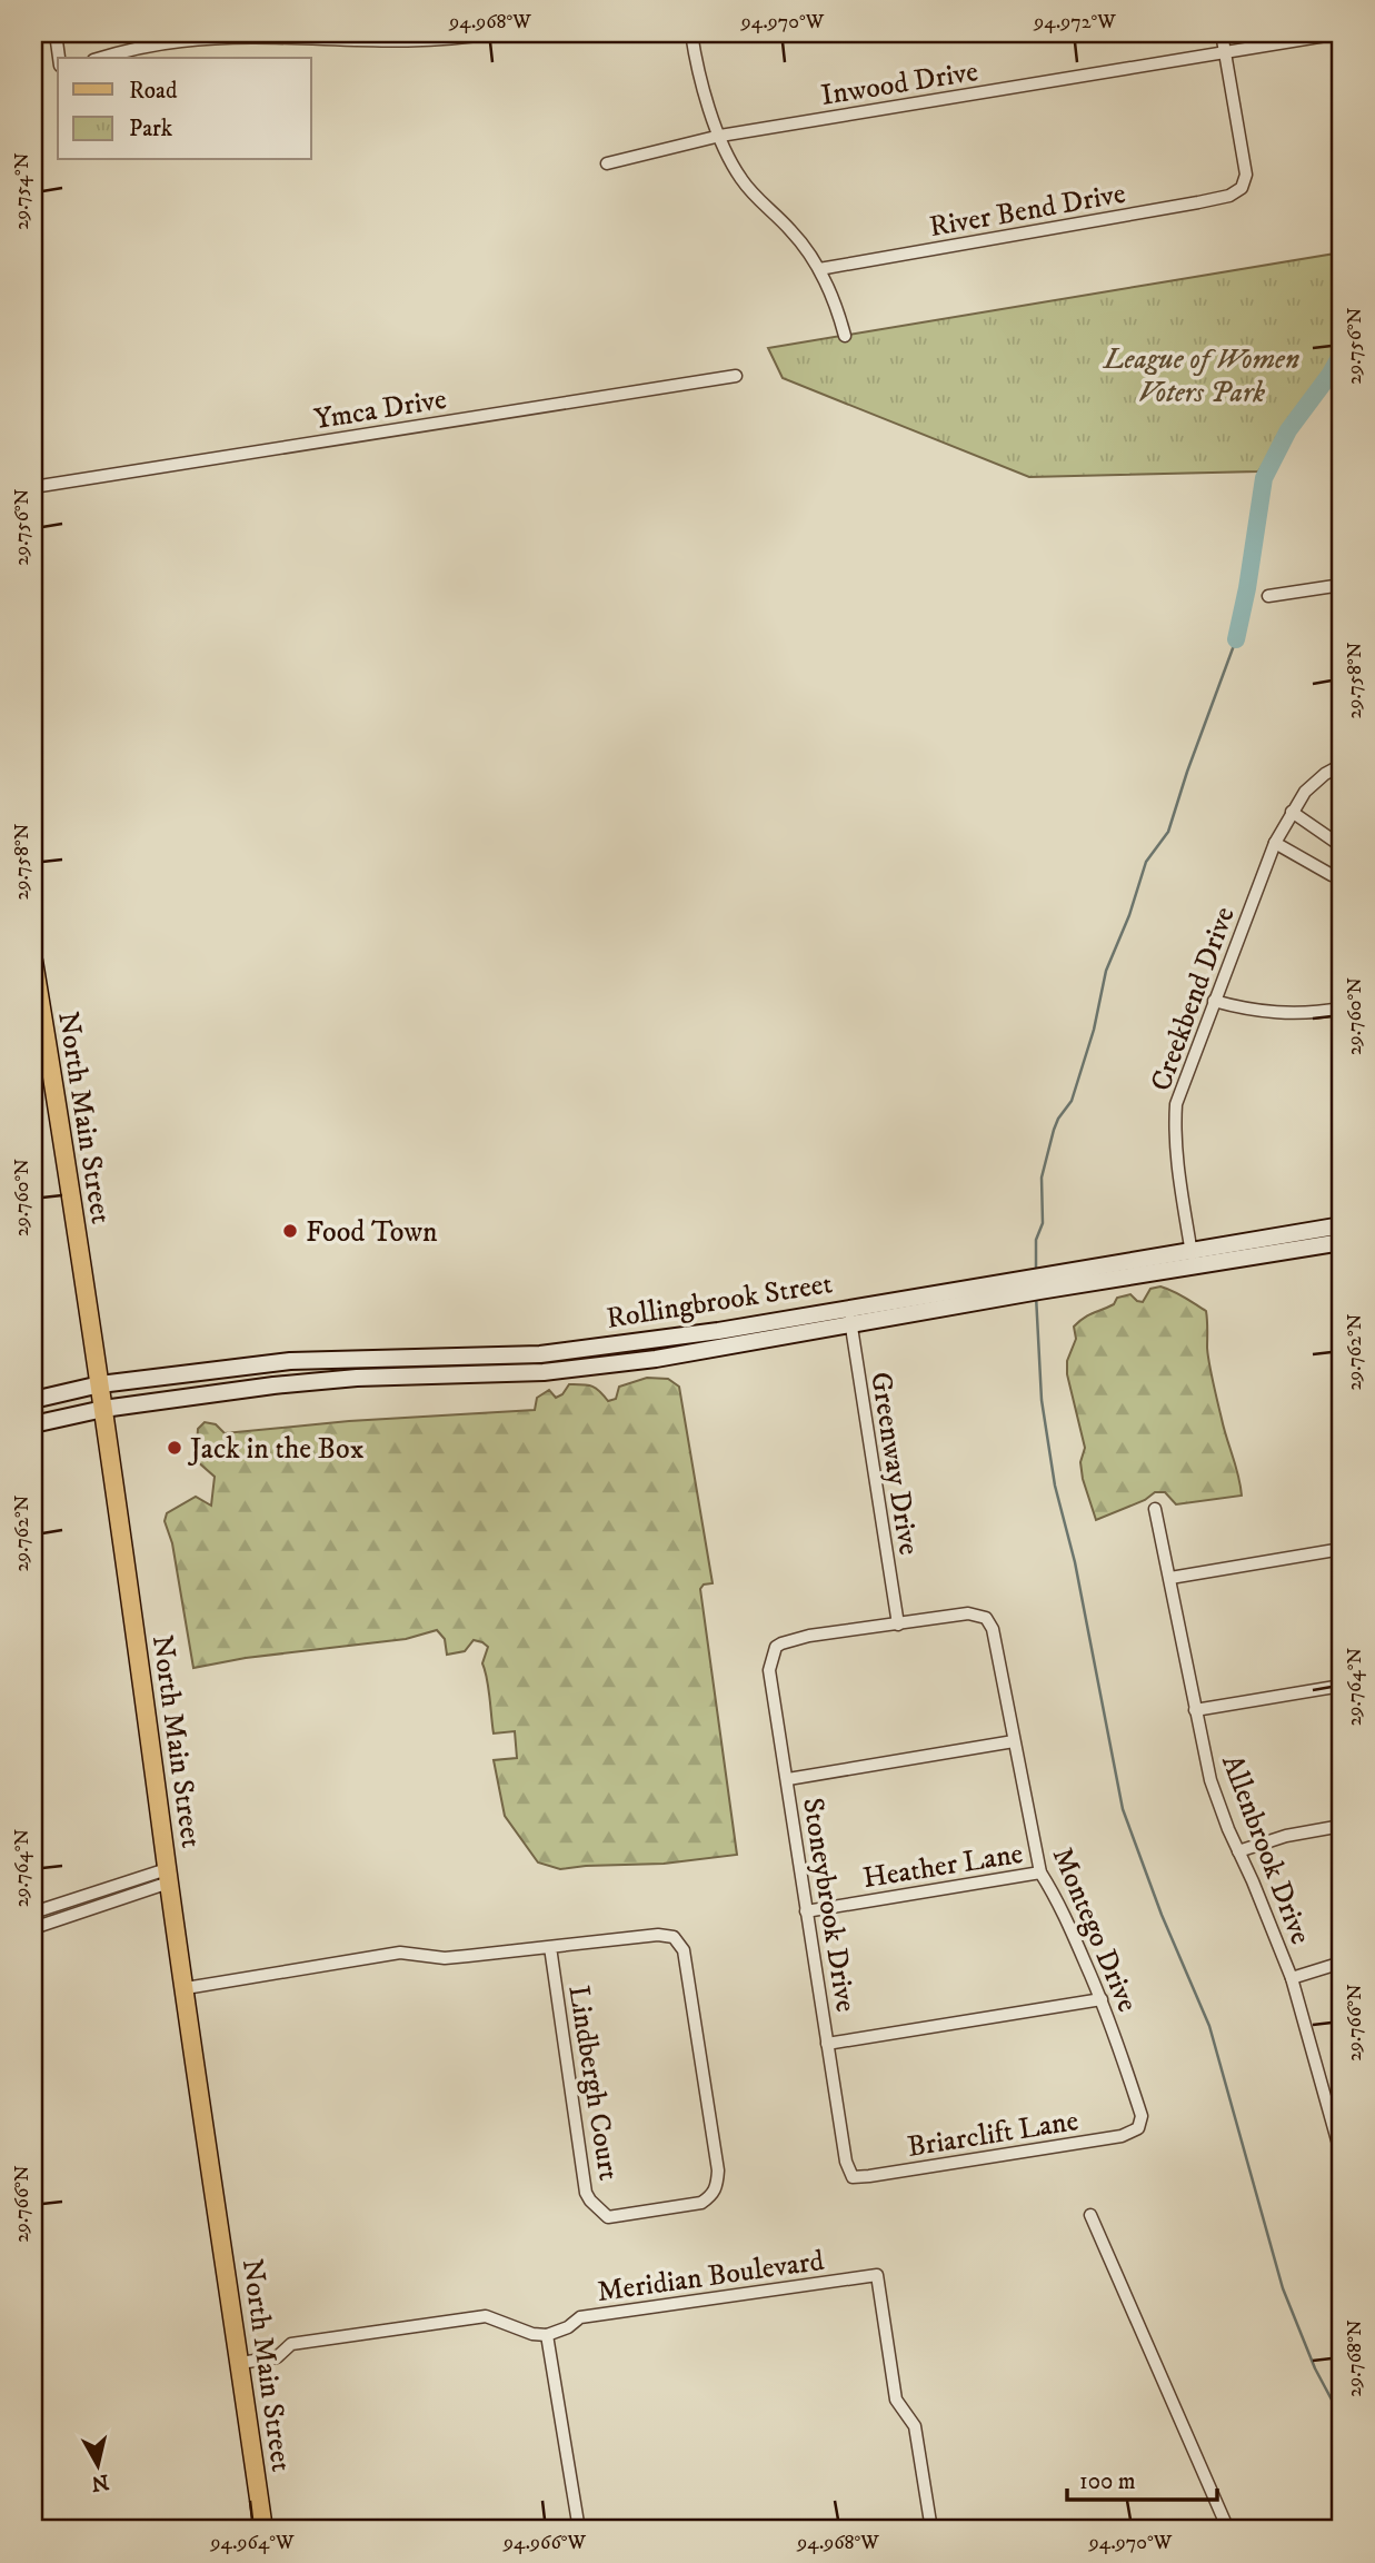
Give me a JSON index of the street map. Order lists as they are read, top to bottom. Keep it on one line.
{"streets":{"main road":["North Main Street","Rollingbrook Street"],"street":["Inwood Drive","River Bend Drive","Ymca Drive","Creekbend Drive","Greenway Drive","Allenbrook Drive","Heather Lane","Stoneybrook Drive","Montego Drive","Lindbergh Court","Briarclift Lane","Meridian Boulevard"]},"crossings":[["Inwood Drive","River Bend Drive"],["Creekbend Drive","Rollingbrook Street"],["North Main Street","Rollingbrook Street"],["Rollingbrook Street","Greenway Drive"],["Greenway Drive","Stoneybrook Drive"],["Greenway Drive","Montego Drive"],["Heather Lane","Stoneybrook Drive"],["Heather Lane","Montego Drive"],["Stoneybrook Drive","Montego Drive"],["Stoneybrook Drive","Briarclift Lane"],["Montego Drive","Briarclift Lane"]],"parks":["League of Women Voters Park"],"places":["Food Town","Jack in the Box"],"legend":["Road","Park"],"scale_bar":"100 m","north":"bottom","coordinates":["94.968°W","94.970°W","94.972°W","29.754°N","29.756°N","29.758°N","29.760°N","29.762°N","29.764°N","29.766°N","29.768°N","94.964°W","94.966°W"]}
